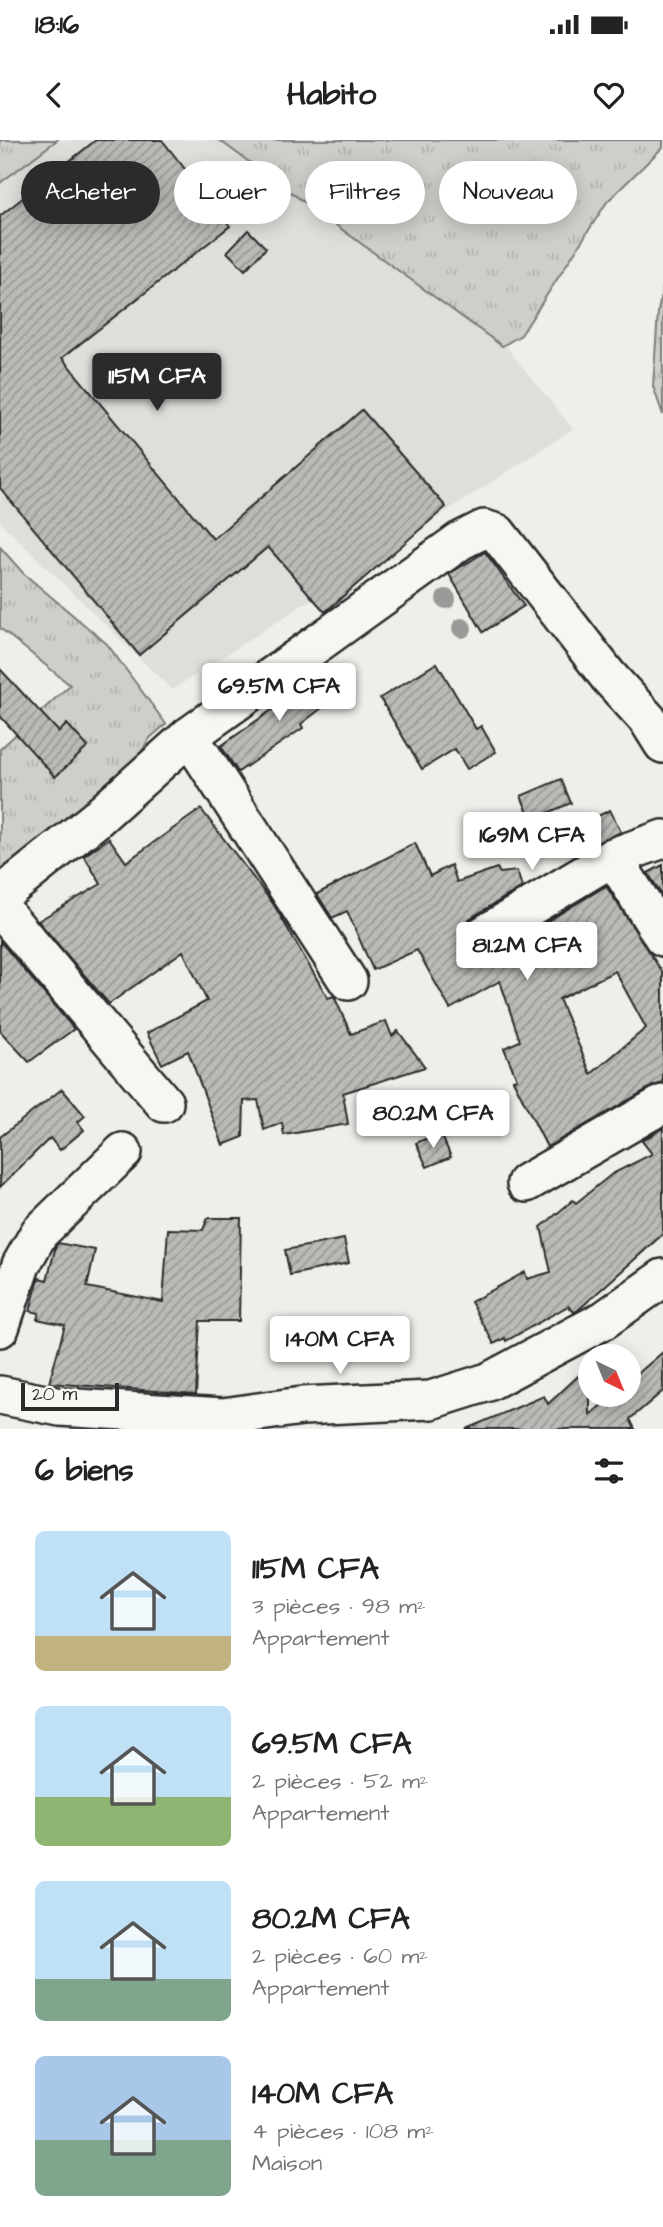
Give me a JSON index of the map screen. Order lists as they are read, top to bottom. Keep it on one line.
{"scale_bar":"20 m","north":"bottom right","page":{"status":"18:16","header":"Habito","chip":["Acheter","Louer","Filtres","Nouveau"],"price":["115M CFA","69.5M CFA","169M CFA","81.2M CFA","80.2M CFA","140M CFA"],"scale":"20 m","heading":"6 biens","list":[{"name":"115M CFA","note":"3 pièces · 98 m² · Appartement"},{"name":"69.5M CFA","note":"2 pièces · 52 m² · Appartement"},{"name":"80.2M CFA","note":"2 pièces · 60 m² · Appartement"},{"name":"140M CFA","note":"4 pièces · 108 m² · Maison"}]}}
